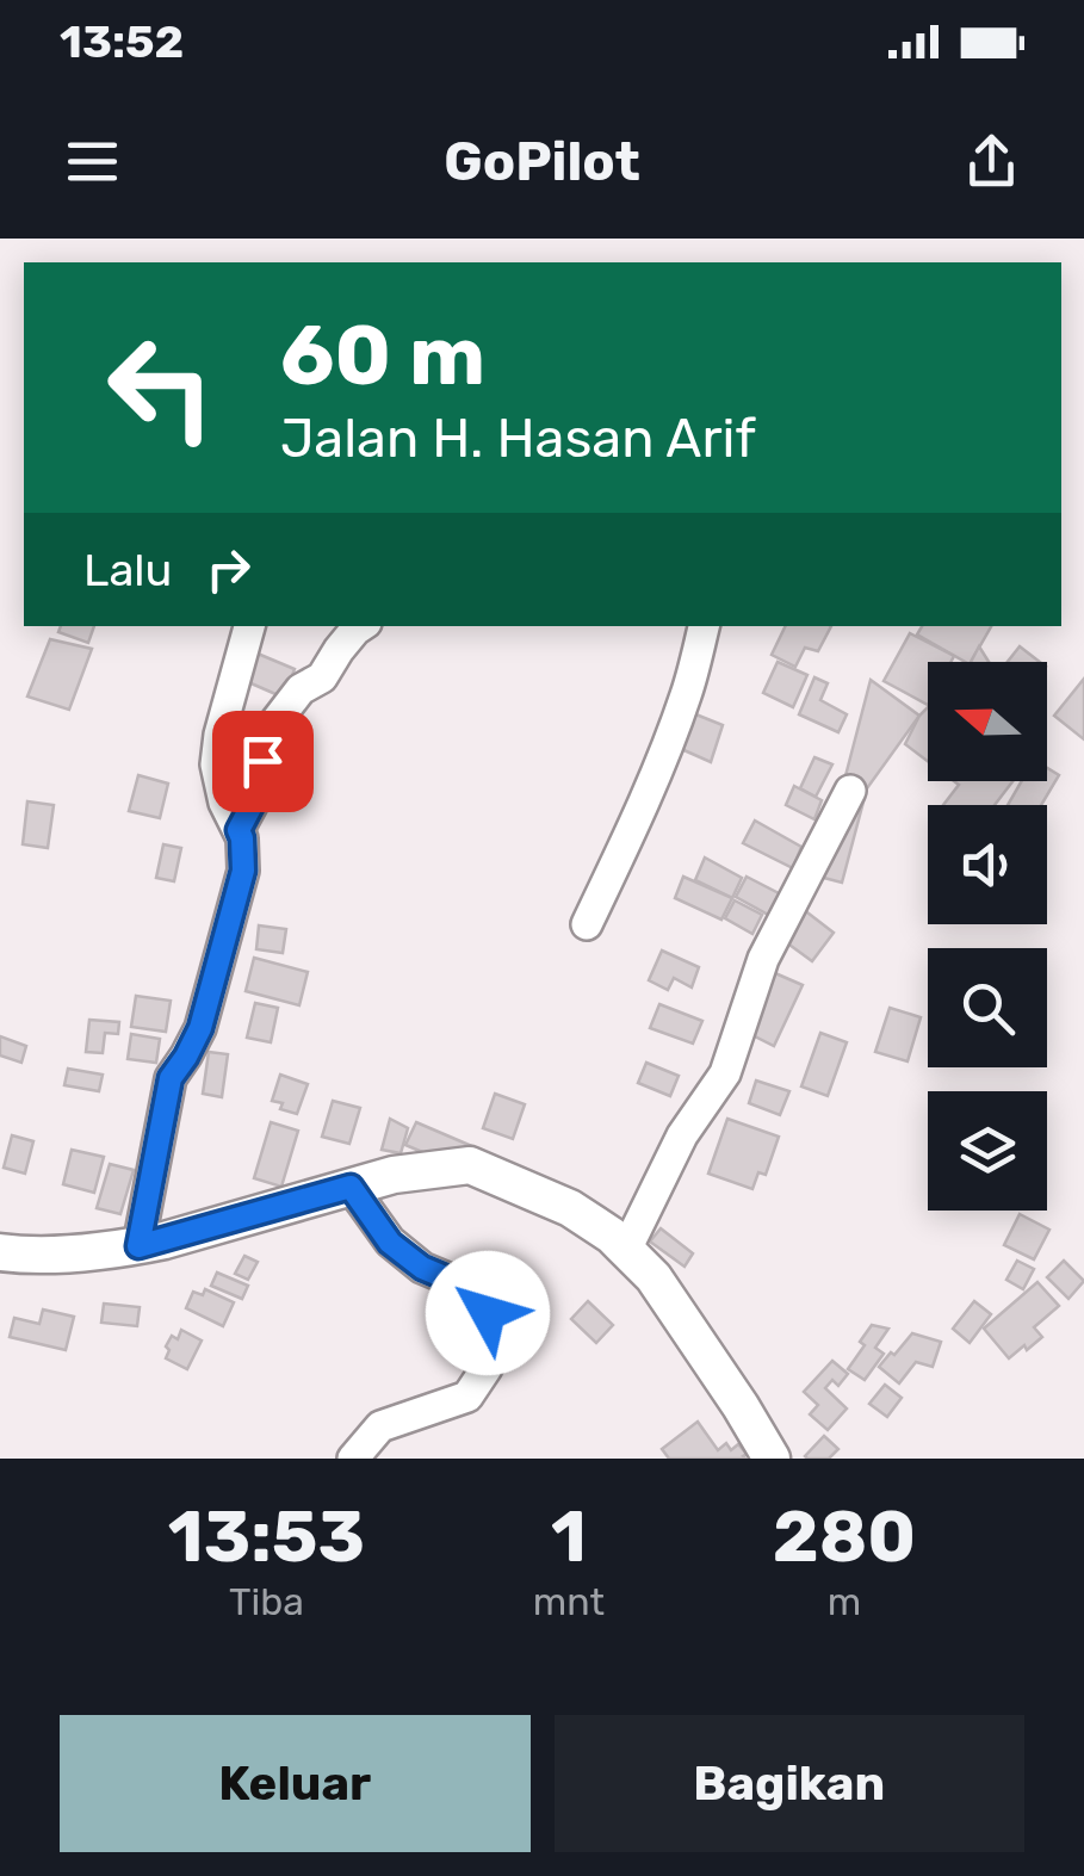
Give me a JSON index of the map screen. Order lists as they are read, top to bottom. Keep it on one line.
{"north":"left","page":{"status":"13:52","header":"GoPilot","turn":["60 m","Jalan H. Hasan Arif"],"then":"Lalu","eta":["13:53","Tiba","1","mnt","280","m"],"buttons":["Keluar","Bagikan"]}}
